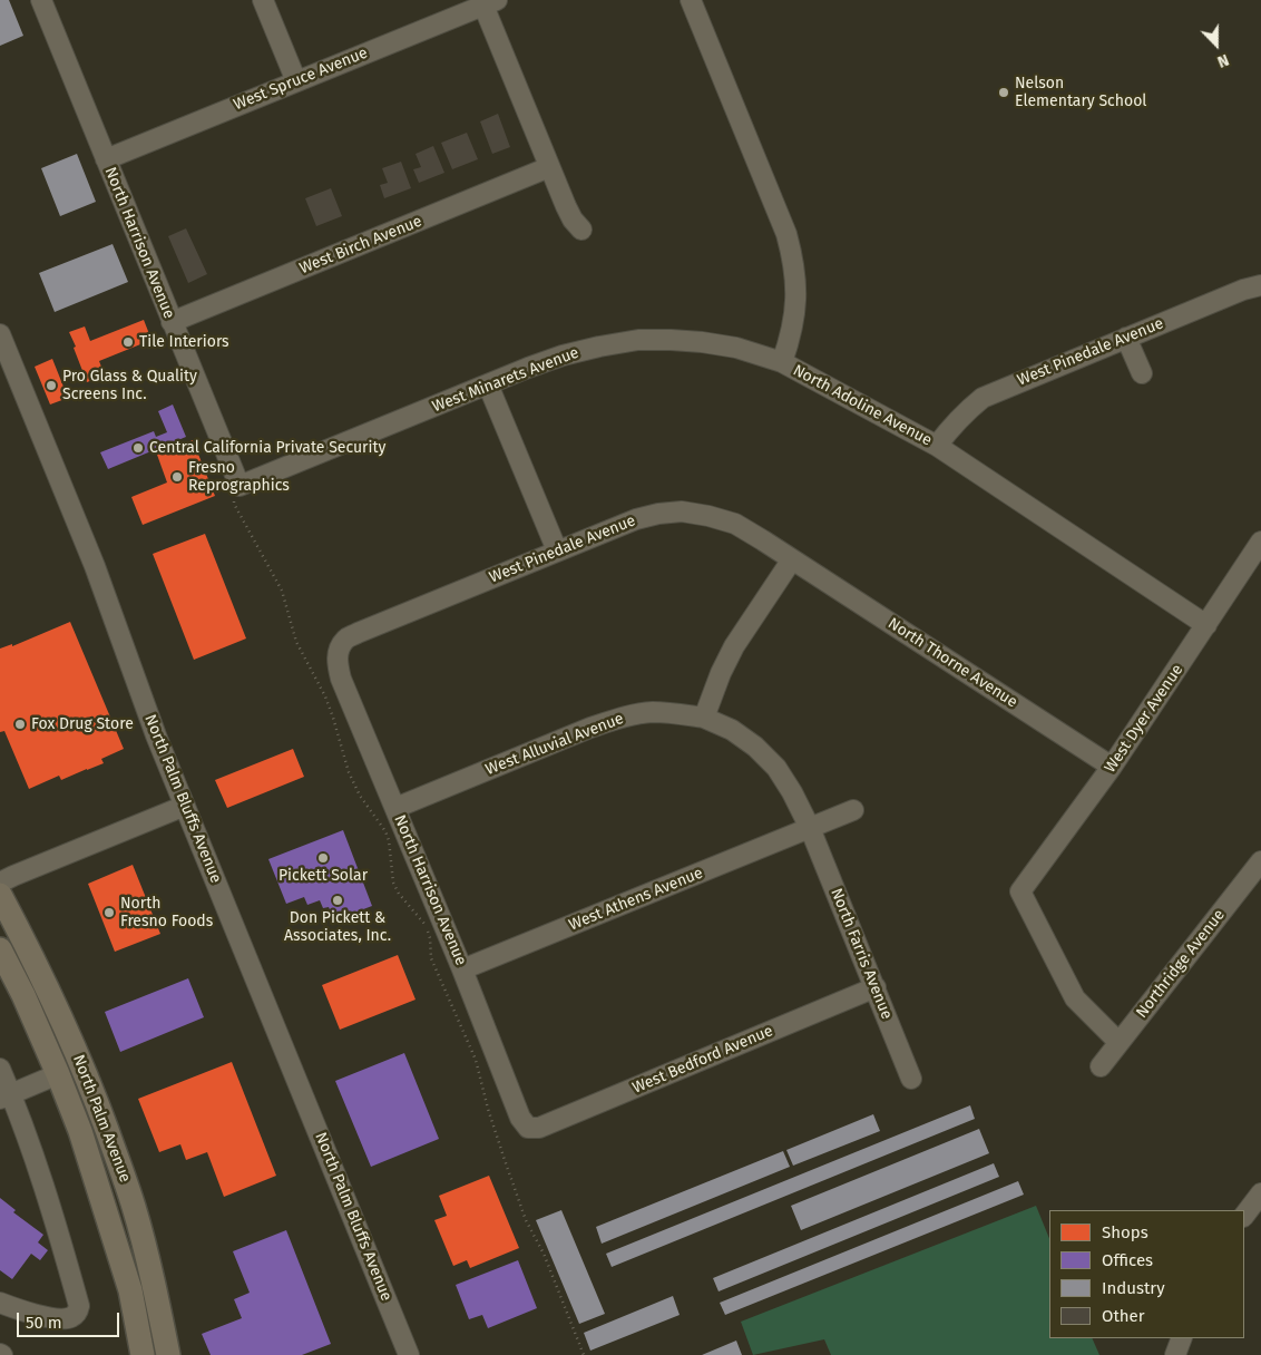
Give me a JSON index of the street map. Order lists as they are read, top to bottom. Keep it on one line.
{"streets":{"main road":["North Palm Avenue"],"street":["West Spruce Avenue","North Harrison Avenue","West Birch Avenue","West Pinedale Avenue","West Minarets Avenue","North Adoline Avenue","North Thorne Avenue","West Dyer Avenue","West Alluvial Avenue","North Palm Bluffs Avenue","West Athens Avenue","North Farris Avenue","Northridge Avenue","West Bedford Avenue"]},"crossings":[["West Spruce Avenue","North Harrison Avenue"],["North Harrison Avenue","West Birch Avenue"],["North Harrison Avenue","West Pinedale Avenue"],["North Harrison Avenue","West Minarets Avenue"],["North Harrison Avenue","West Alluvial Avenue"],["North Harrison Avenue","West Athens Avenue"],["North Harrison Avenue","West Bedford Avenue"],["West Pinedale Avenue","North Adoline Avenue"],["West Pinedale Avenue","North Thorne Avenue"],["West Minarets Avenue","North Adoline Avenue"],["North Adoline Avenue","West Dyer Avenue"],["North Thorne Avenue","West Dyer Avenue"],["West Dyer Avenue","Northridge Avenue"],["West Alluvial Avenue","North Farris Avenue"],["West Athens Avenue","North Farris Avenue"],["North Farris Avenue","West Bedford Avenue"]],"places":["Nelson Elementary School","Tile Interiors","Pro Glass & Quality Screens Inc.","Central California Private Security","Fresno Reprographics","Fox Drug Store","Pickett Solar","Don Pickett & Associates, Inc.","North Fresno Foods"],"legend":["Shops","Offices","Industry","Other"],"scale_bar":"50 m","north":"bottom"}
